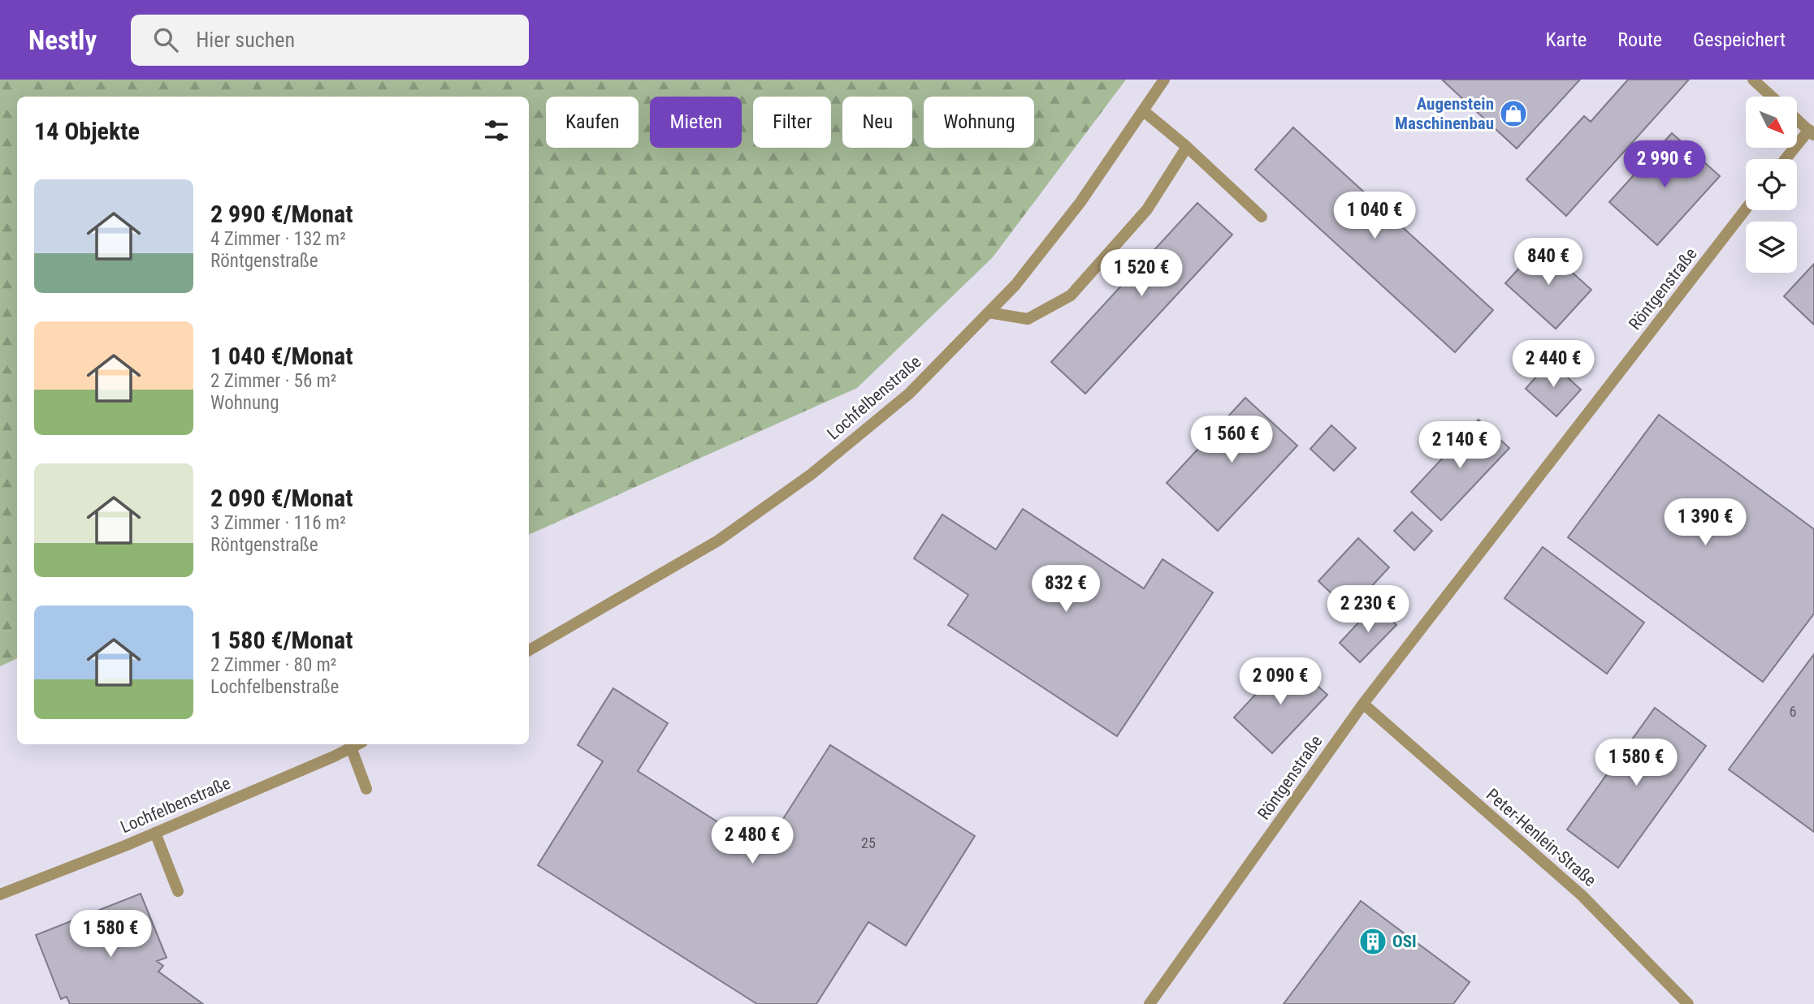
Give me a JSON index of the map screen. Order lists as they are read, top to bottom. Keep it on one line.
{"streets":{"street":["Röntgenstraße","Lochfelbenstraße","Peter-Henlein-Straße"]},"crossings":[["Röntgenstraße","Peter-Henlein-Straße"]],"places":{"shop":["Augenstein Maschinenbau"],"building":["OSI"]},"house_numbers":["6","25"],"north":"bottom right","page":{"header":"Nestly","search":"Hier suchen","nav":["Karte","Route","Gespeichert"],"chip":["Kaufen","Mieten","Filter","Neu","Wohnung"],"heading":"14 Objekte","price":["2 990 €","1 040 €","840 €","1 520 €","2 440 €","1 560 €","2 140 €","1 390 €","832 €","2 230 €","2 090 €","1 580 €","2 480 €","1 580 €"],"list":[{"name":"2 990 €/Monat","note":"4 Zimmer · 132 m² · Röntgenstraße"},{"name":"1 040 €/Monat","note":"2 Zimmer · 56 m² · Wohnung"},{"name":"2 090 €/Monat","note":"3 Zimmer · 116 m² · Röntgenstraße"},{"name":"1 580 €/Monat","note":"2 Zimmer · 80 m² · Lochfelbenstraße"}]}}
